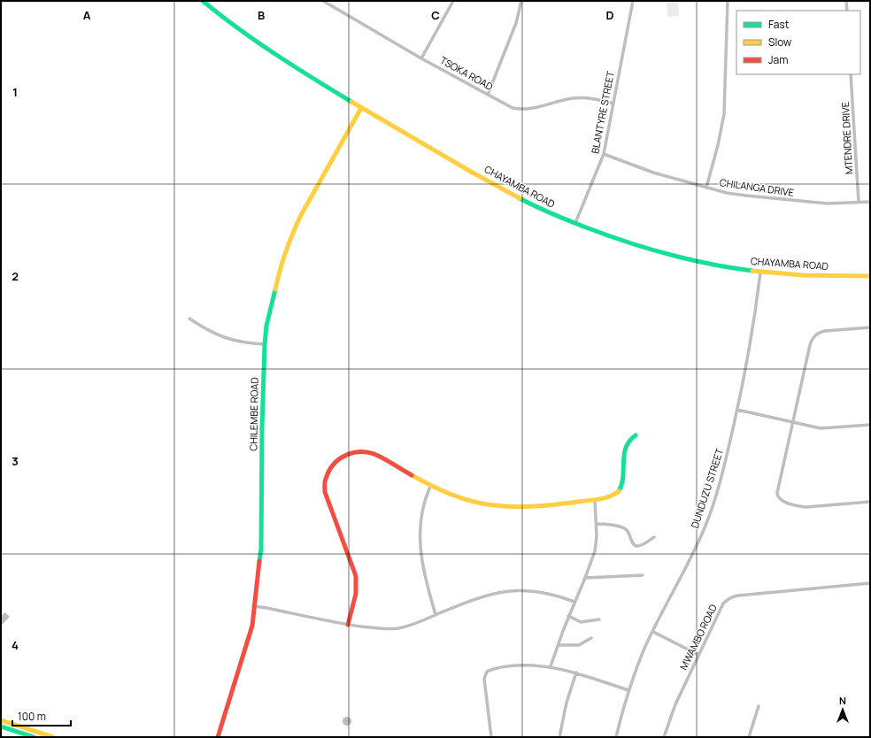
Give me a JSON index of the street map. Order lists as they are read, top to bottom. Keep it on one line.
{"streets":{"street":["TSOKA ROAD","BLANTYRE STREET","MTENDRE DRIVE","CHAYAMBA ROAD","CHILANGA DRIVE","CHILEMBE ROAD","DUNDUZU STREET","MWAMBO ROAD"]},"crossings":[["TSOKA ROAD","BLANTYRE STREET"],["BLANTYRE STREET","CHAYAMBA ROAD"],["BLANTYRE STREET","CHILANGA DRIVE"],["MTENDRE DRIVE","CHILANGA DRIVE"],["CHAYAMBA ROAD","CHILEMBE ROAD"],["CHAYAMBA ROAD","DUNDUZU STREET"]],"legend":["Fast","Slow","Jam"],"scale_bar":"100 m","north":"top","grid":{"columns":["A","B","C","D"],"rows":["1","2","3","4"]}}
